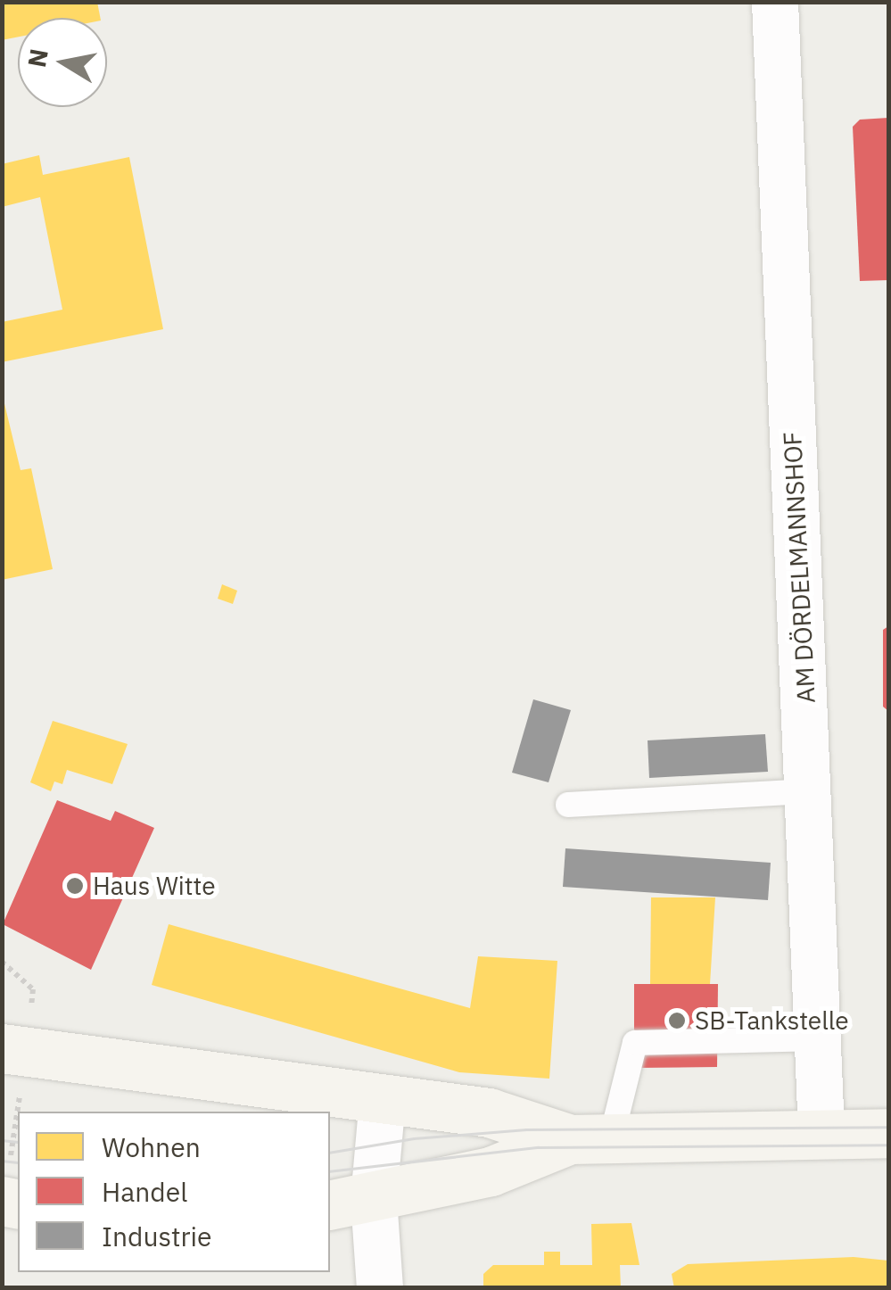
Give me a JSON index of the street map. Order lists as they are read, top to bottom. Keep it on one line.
{"streets":{"street":["AM DÖRDELMANNSHOF"]},"places":["Haus Witte","SB-Tankstelle"],"legend":["Wohnen","Handel","Industrie"],"north":"left"}
